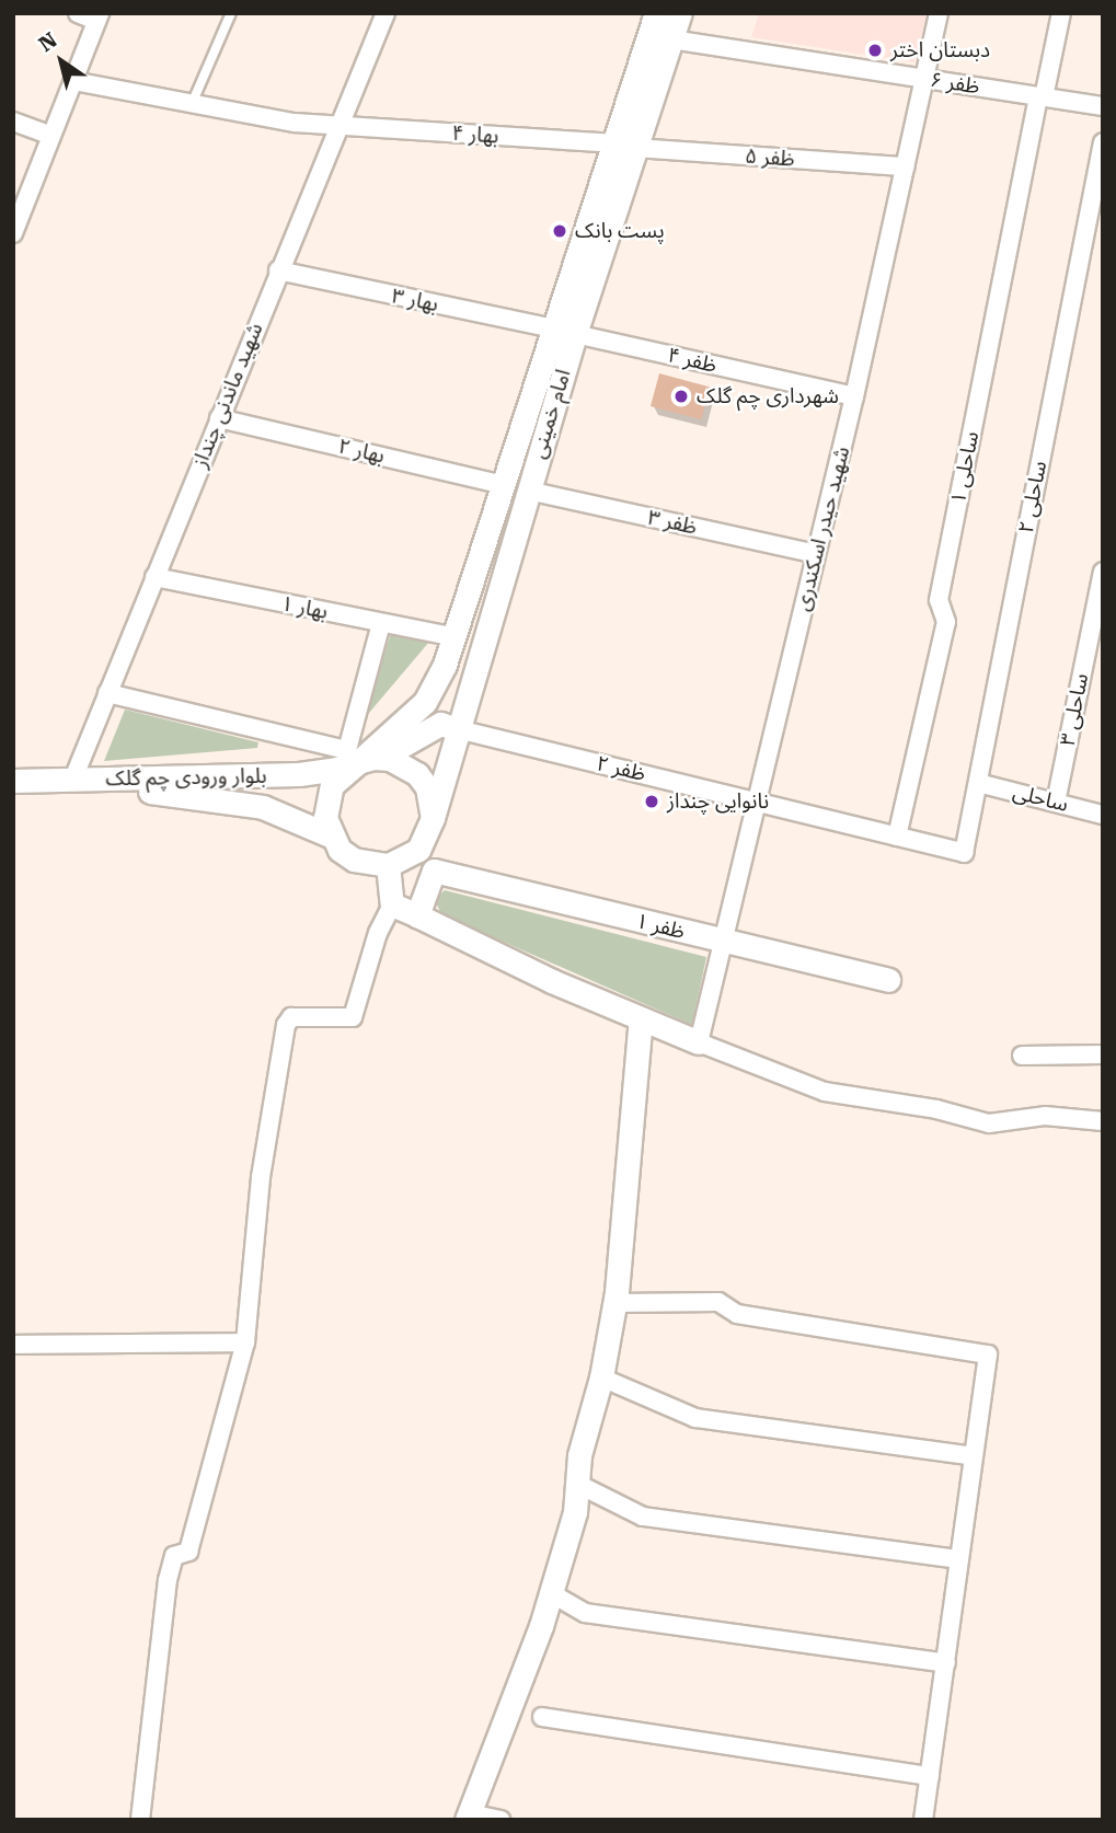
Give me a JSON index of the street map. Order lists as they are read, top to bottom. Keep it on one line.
{"streets":{"street":["ظفر ۶","بهار ۴","ظفر ۵","بهار ۳","ظفر ۴","شهید ماندنی چنداز","امام خمینی","بهار ۲","ساحلی ۱","ساحلی ۲","ظفر ۳","شهید حیدر اسکندری","بهار ۱","ساحلی ۳","ظفر ۲","بلوار ورودی چم گلک","ساحلی","ظفر ۱"]},"crossings":[["ظفر ۶","امام خمینی"],["ظفر ۶","ساحلی ۱"],["ظفر ۶","شهید حیدر اسکندری"],["بهار ۴","شهید ماندنی چنداز"],["بهار ۴","امام خمینی"],["ظفر ۵","امام خمینی"],["ظفر ۵","شهید حیدر اسکندری"],["بهار ۳","ظفر ۴"],["بهار ۳","شهید ماندنی چنداز"],["بهار ۳","امام خمینی"],["ظفر ۴","امام خمینی"],["ظفر ۴","شهید حیدر اسکندری"],["شهید ماندنی چنداز","بهار ۲"],["شهید ماندنی چنداز","بهار ۱"],["شهید ماندنی چنداز","بلوار ورودی چم گلک"],["امام خمینی","بهار ۲"],["امام خمینی","ظفر ۳"],["امام خمینی","بهار ۱"],["امام خمینی","ظفر ۲"],["امام خمینی","بلوار ورودی چم گلک"],["ساحلی ۱","ظفر ۲"],["ساحلی ۲","ظفر ۲"],["ساحلی ۲","ساحلی"],["ظفر ۳","شهید حیدر اسکندری"],["شهید حیدر اسکندری","ظفر ۲"],["شهید حیدر اسکندری","ظفر ۱"],["ساحلی ۳","ساحلی"]],"places":["دبستان اختر","پست بانک","شهرداری چم گلک","نانوایی چنداز"],"north":"top left"}
